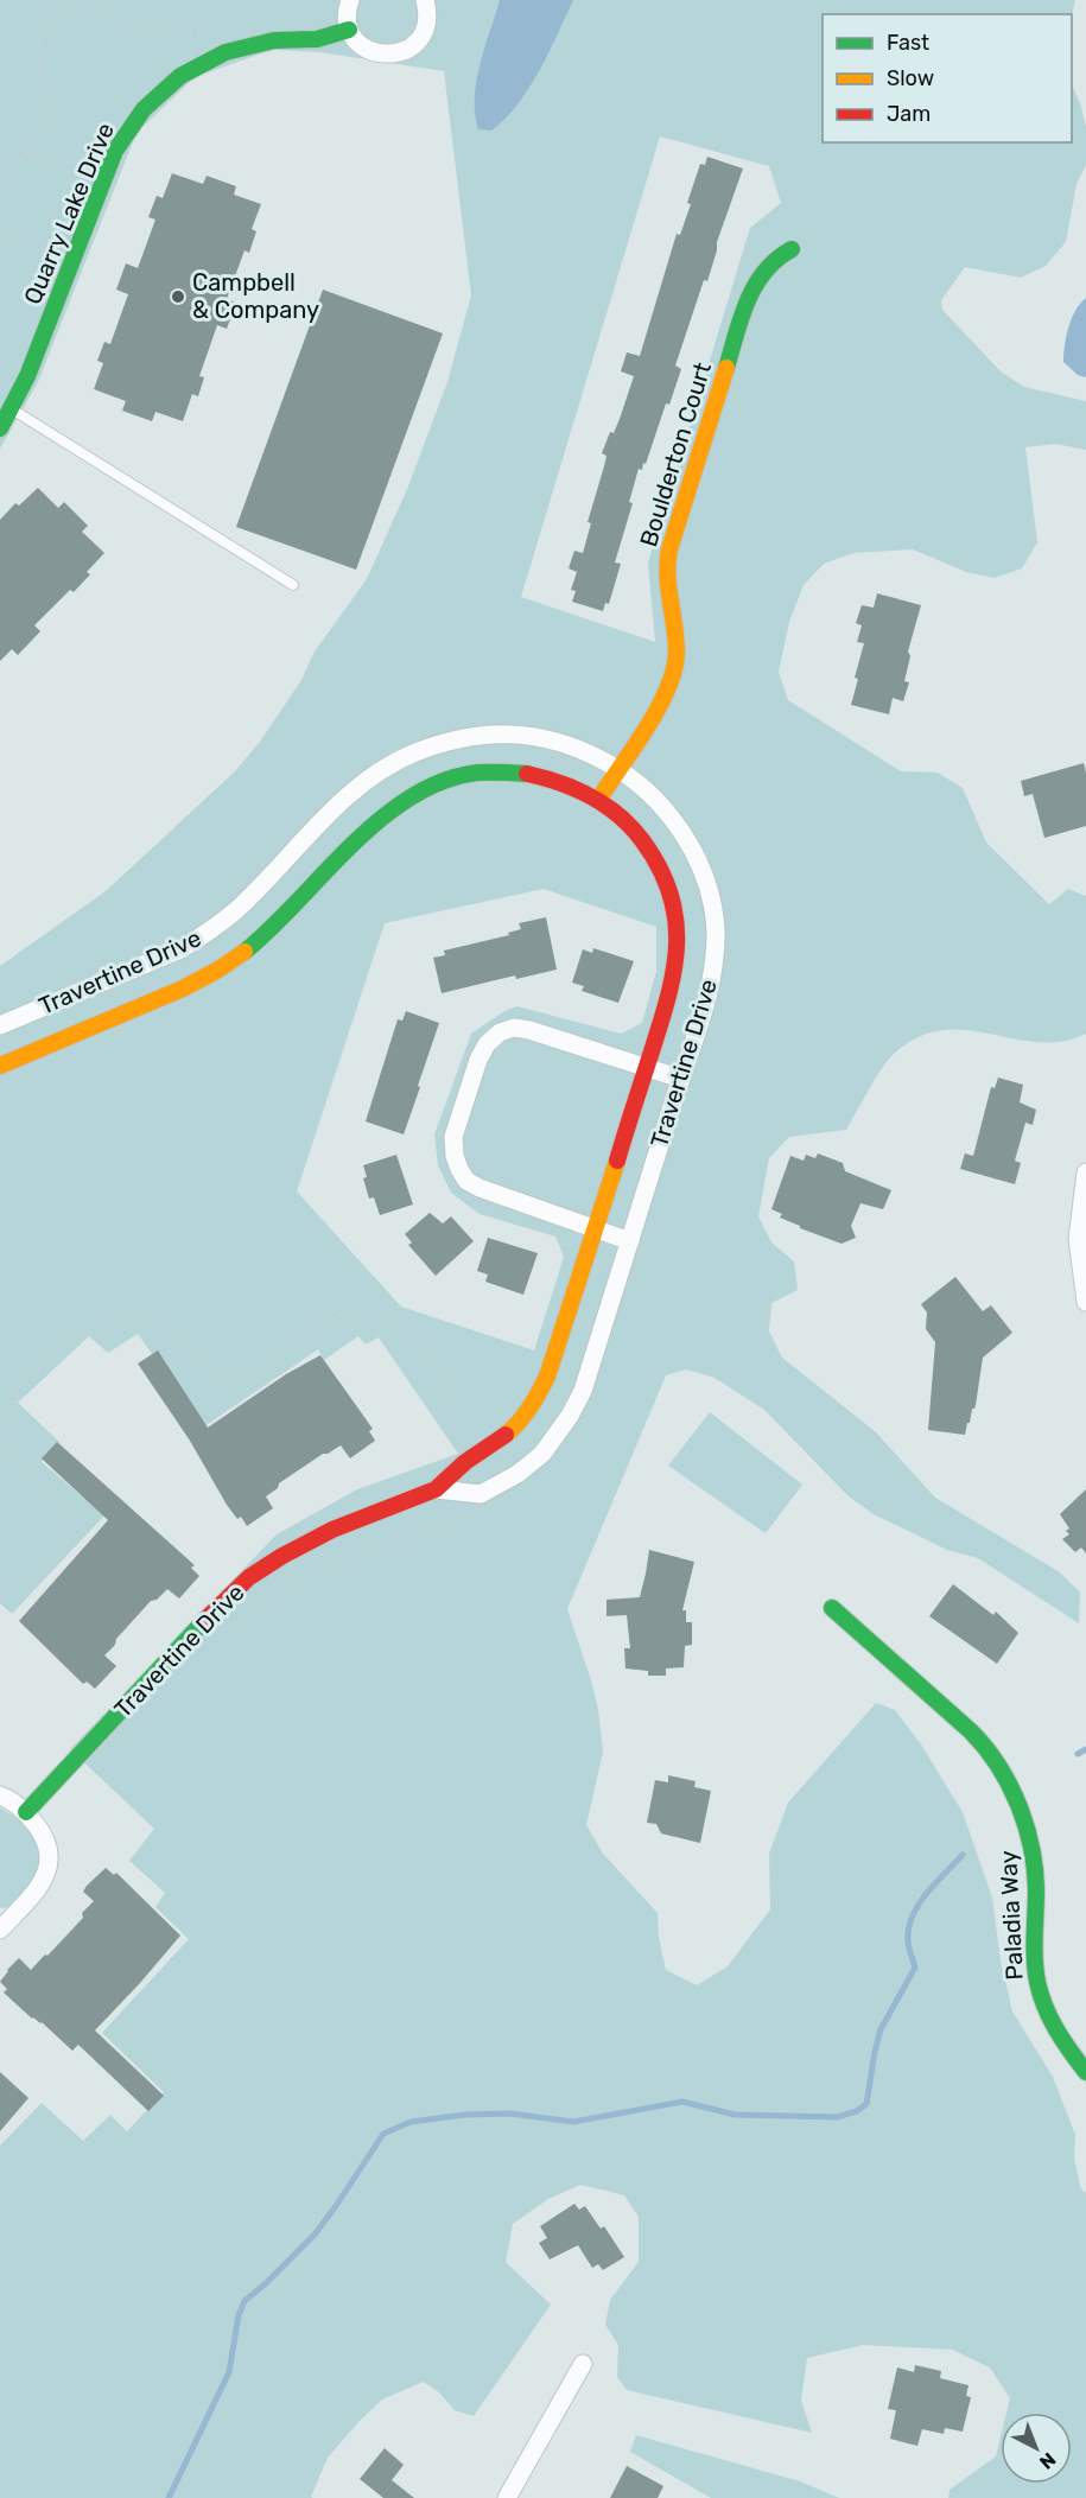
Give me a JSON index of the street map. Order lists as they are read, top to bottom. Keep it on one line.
{"streets":{"street":["Quarry Lake Drive","Boulderton Court","Travertine Drive","Paladia Way"]},"crossings":[["Boulderton Court","Travertine Drive"]],"places":["Campbell & Company"],"legend":["Fast","Slow","Jam"],"north":"bottom right"}
